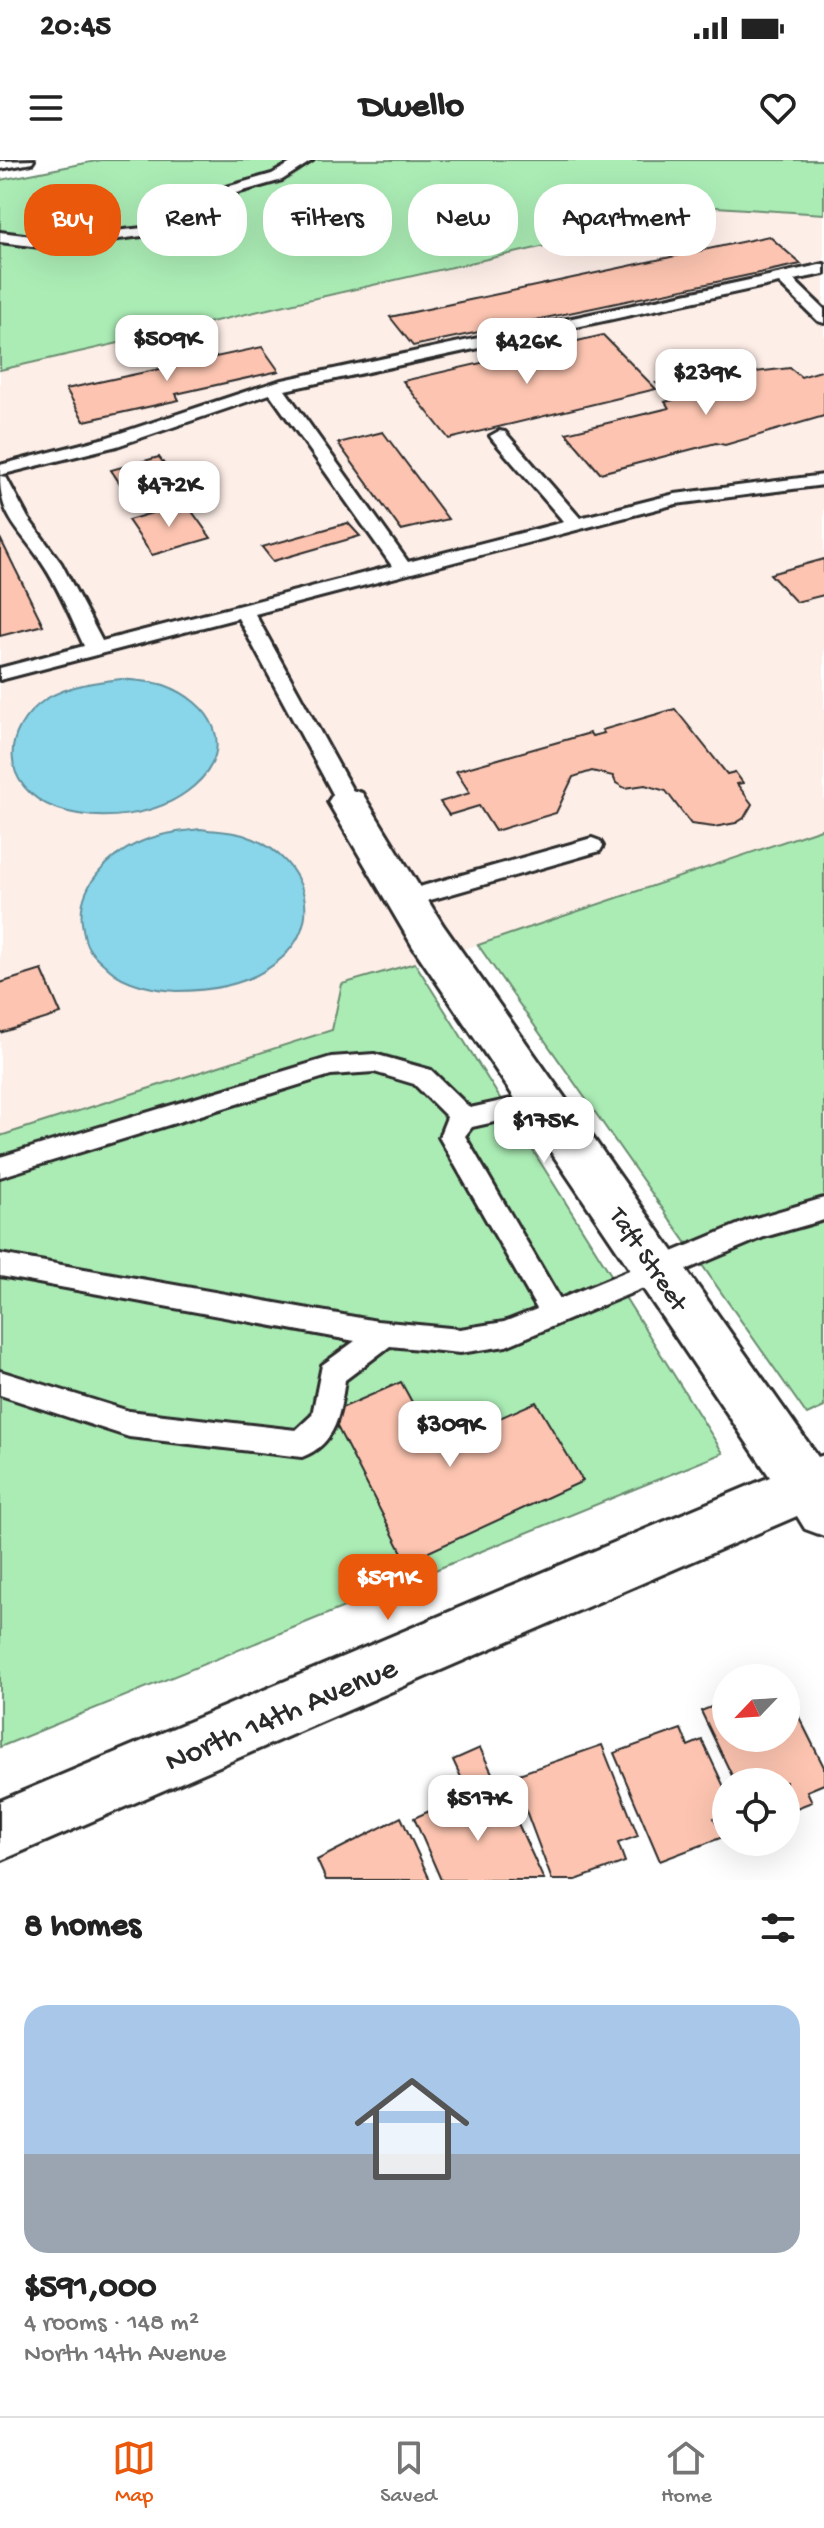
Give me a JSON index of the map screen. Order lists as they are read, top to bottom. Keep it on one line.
{"streets":{"street":["Taft Street","North 14th Avenue"]},"crossings":[["Taft Street","North 14th Avenue"]],"north":"bottom left","page":{"status":"20:45","header":"Dwello","chip":["Buy","Rent","Filters","New","Apartment"],"price":["$509K","$426K","$239K","$472K","$175K","$309K","$591K","$517K"],"heading":"8 homes","list":[{"name":"$591,000","note":"4 rooms · 148 m² · North 14th Avenue"}],"tabs":["Map","Saved","Home"]}}
